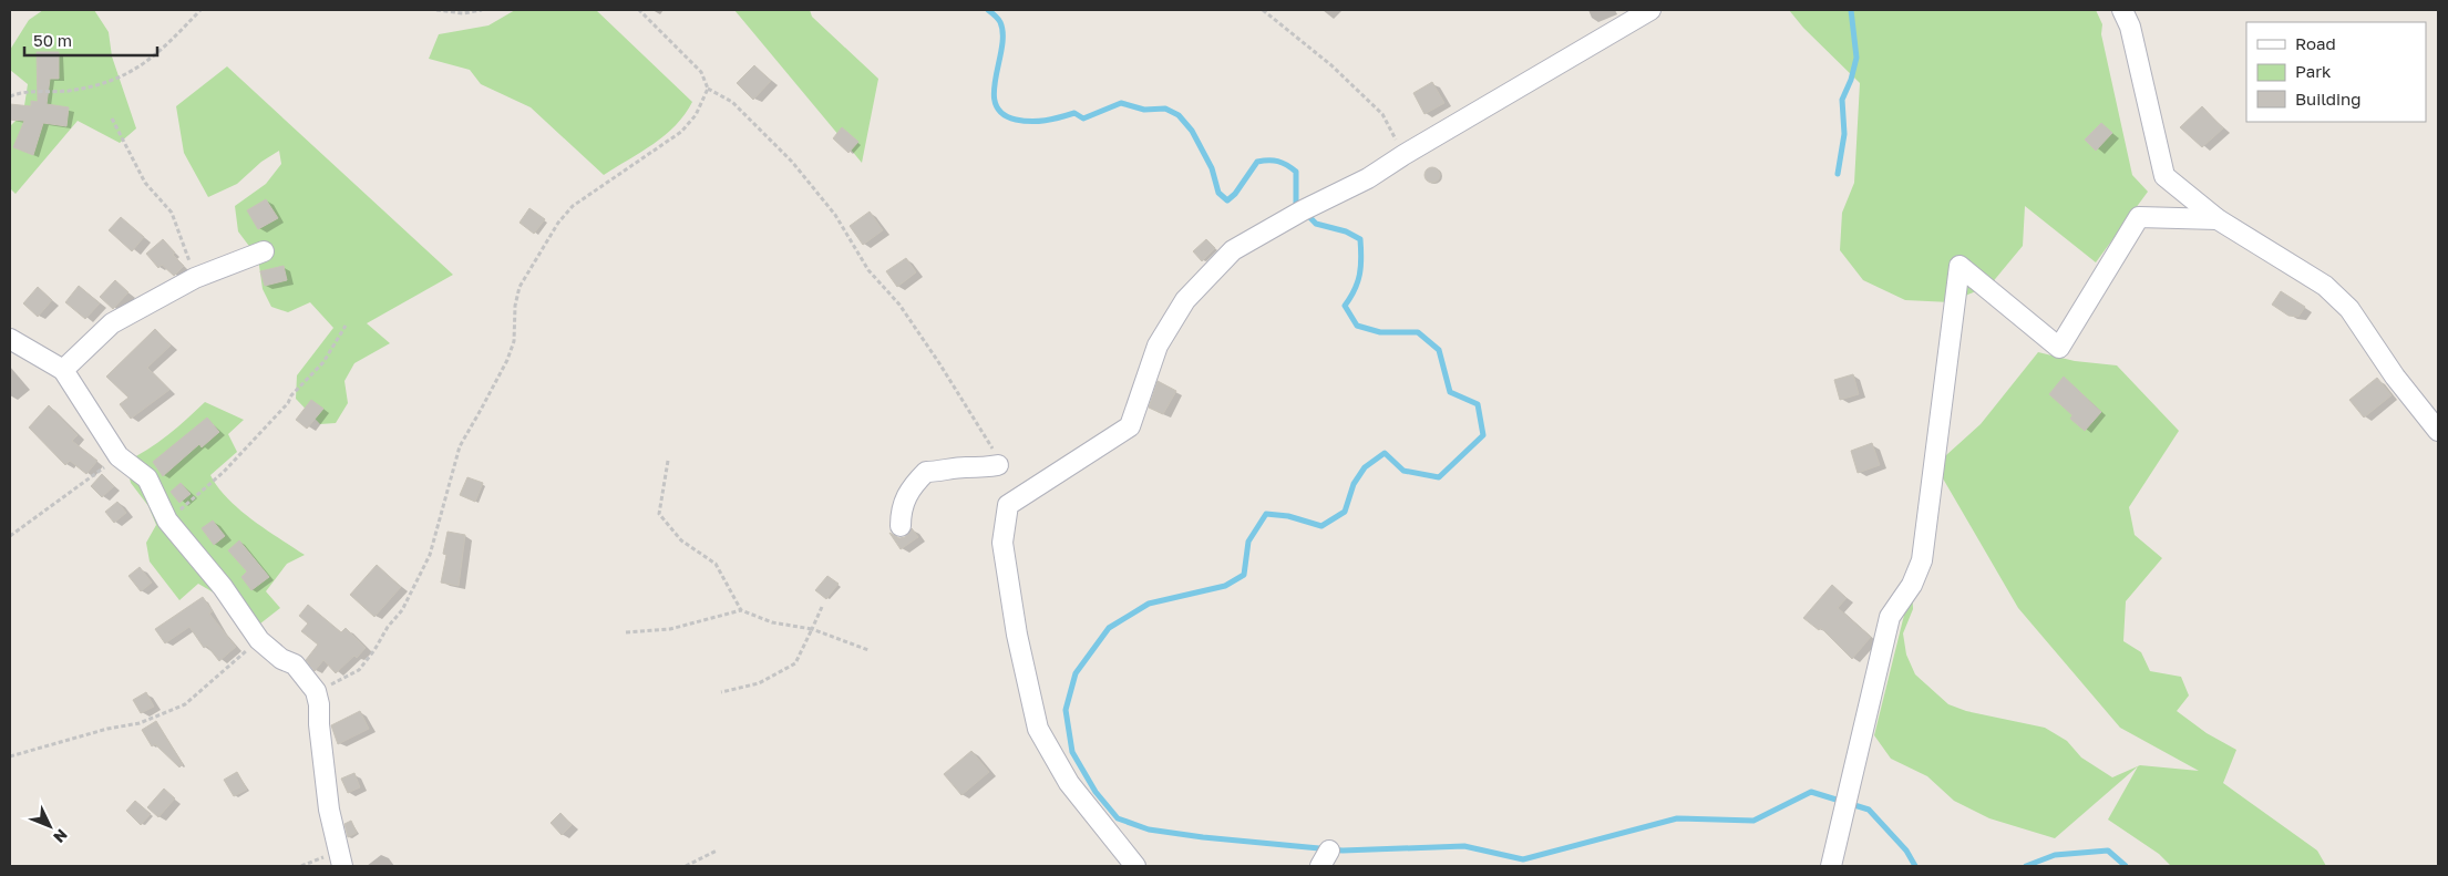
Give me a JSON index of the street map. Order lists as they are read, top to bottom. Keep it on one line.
{"legend":["Road","Park","Building"],"scale_bar":"50 m","north":"bottom right"}
